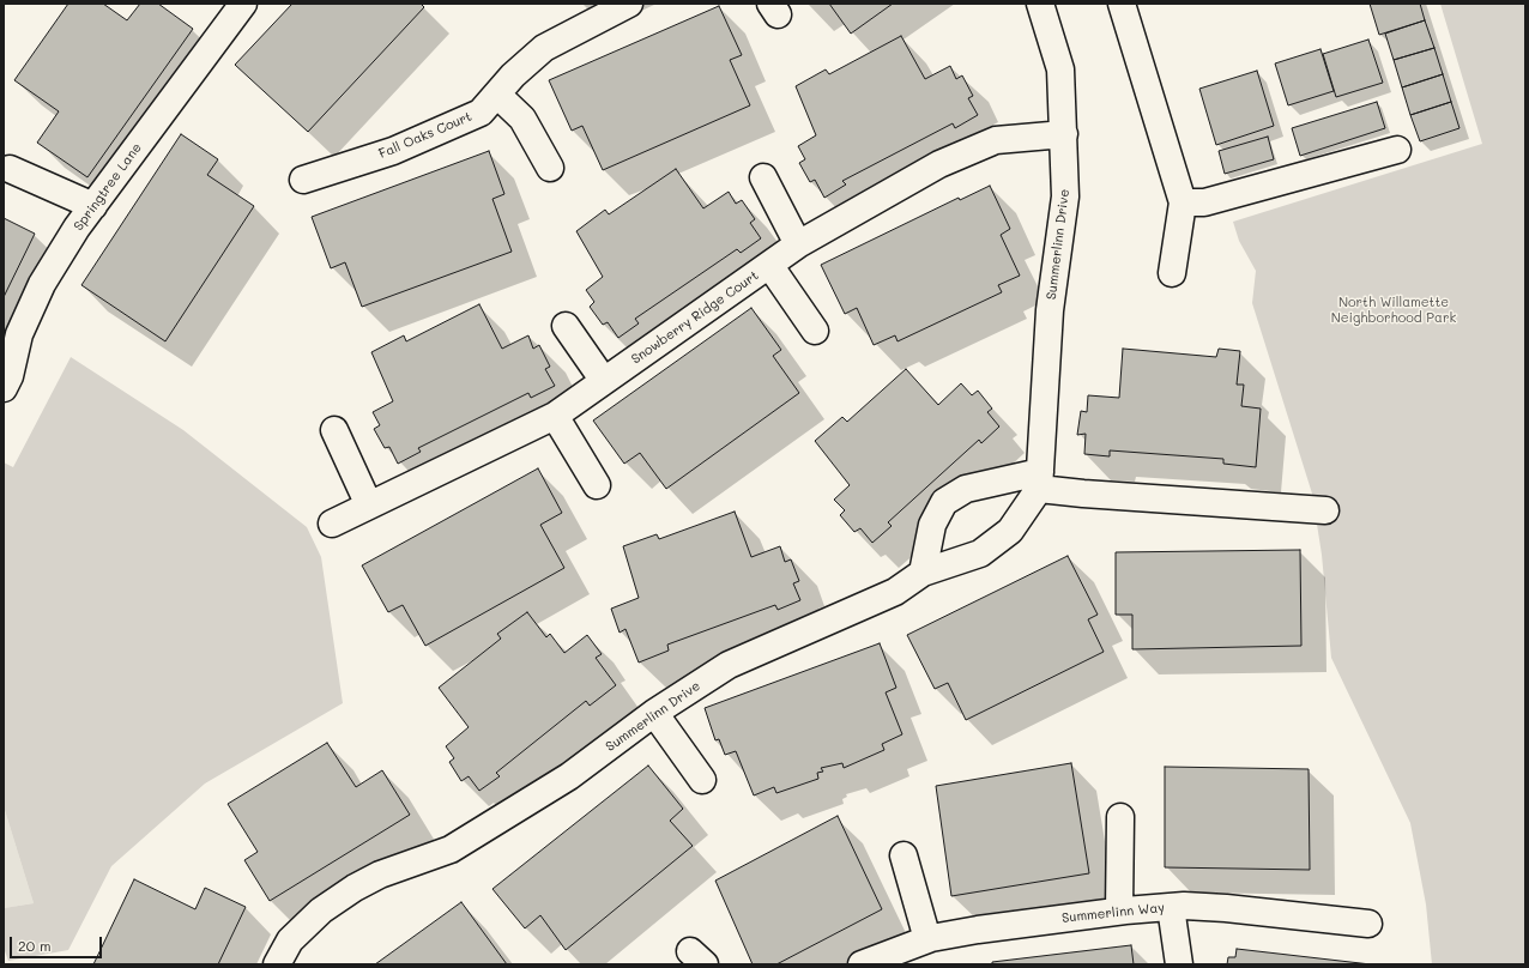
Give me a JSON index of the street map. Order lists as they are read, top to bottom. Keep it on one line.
{"streets":{"street":["Fall Oaks Court","Springtree Lane","Summerlinn Drive","Snowberry Ridge Court","Summerlinn Way"]},"crossings":[["Summerlinn Drive","Snowberry Ridge Court"]],"parks":["North Willamette Neighborhood Park"],"scale_bar":"20 m"}
